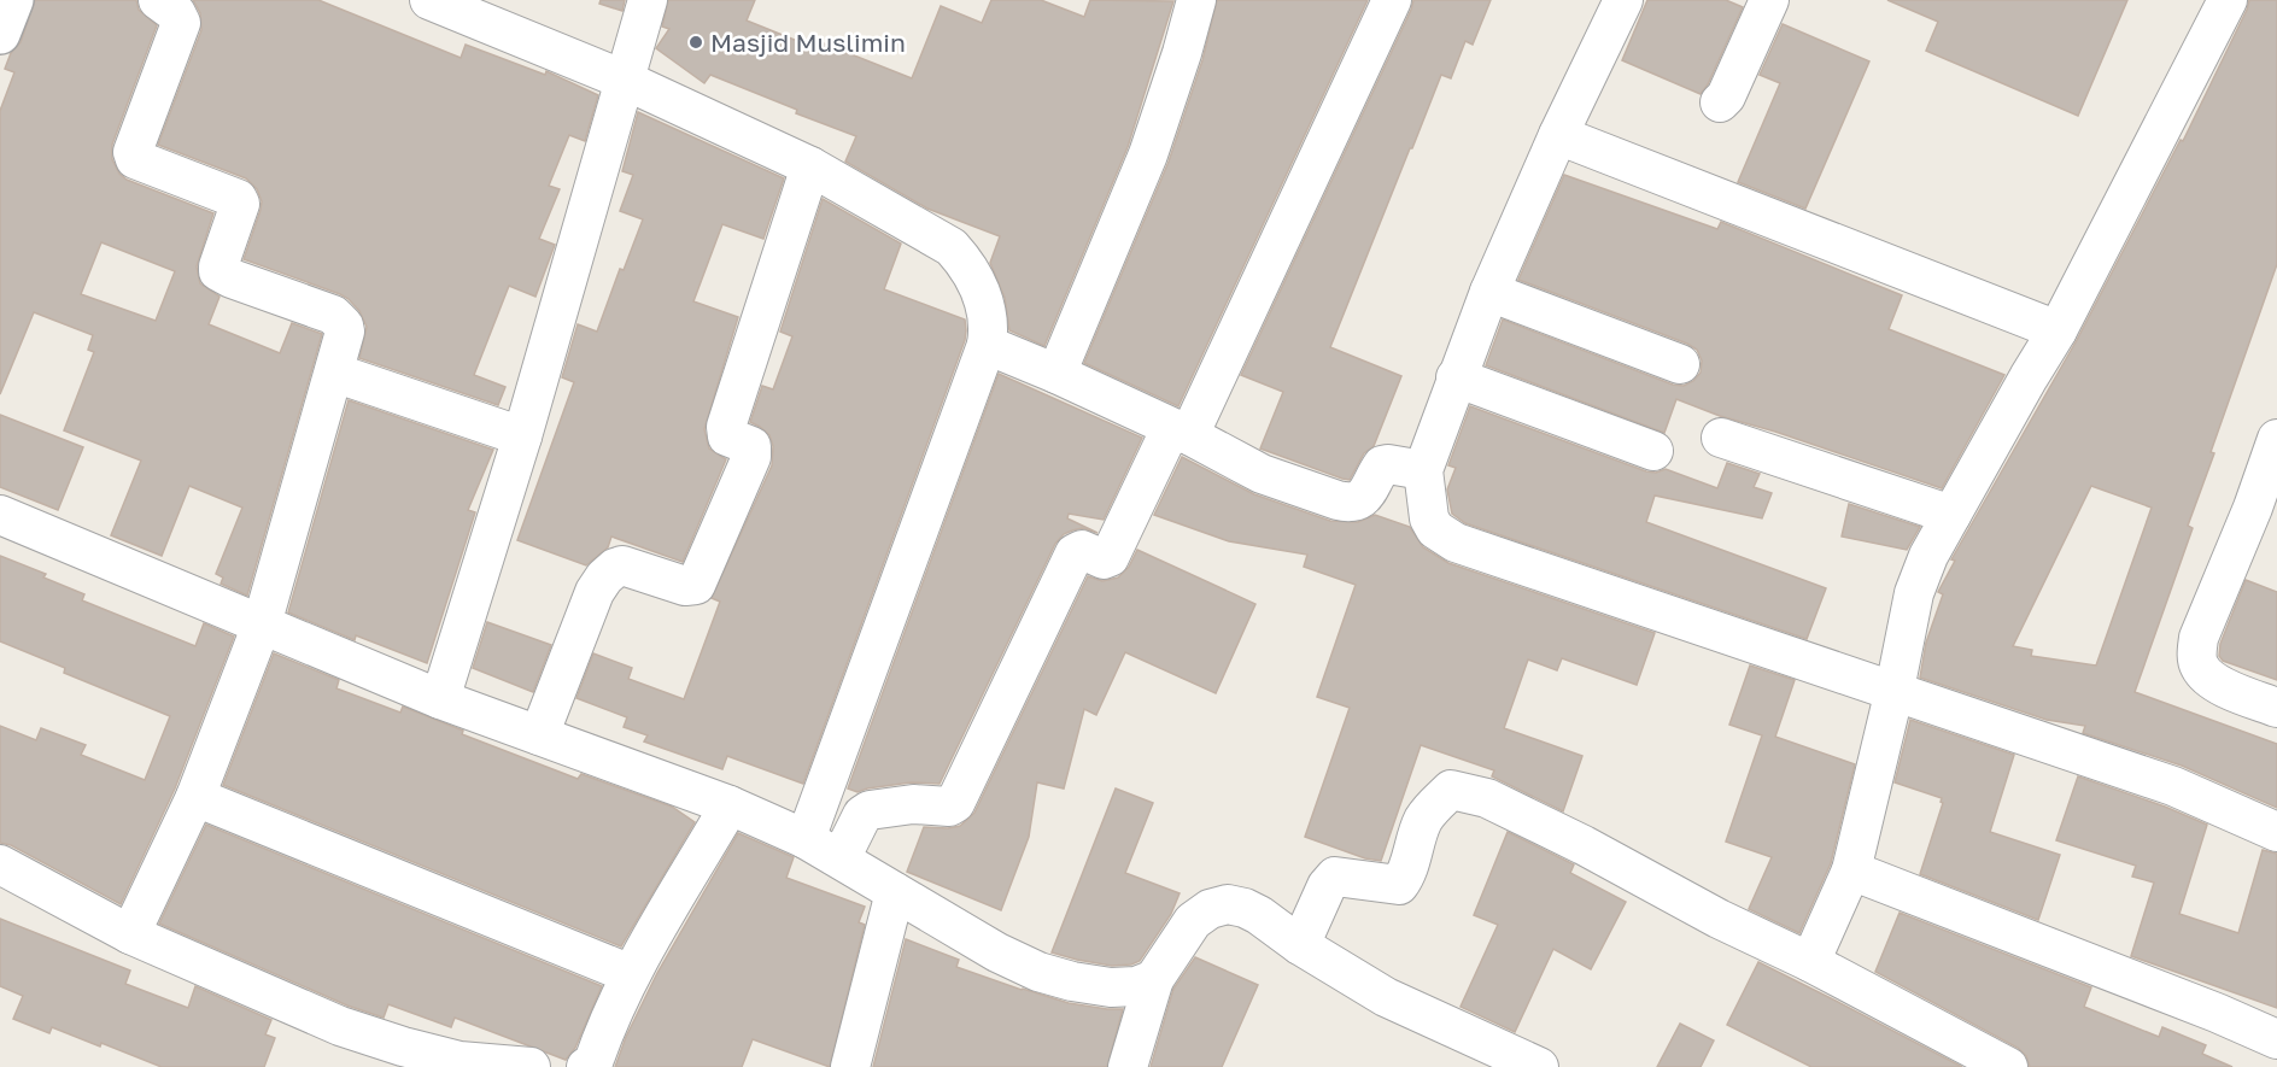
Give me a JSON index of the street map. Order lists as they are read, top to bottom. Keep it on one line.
{"places":["Masjid Muslimin"]}
